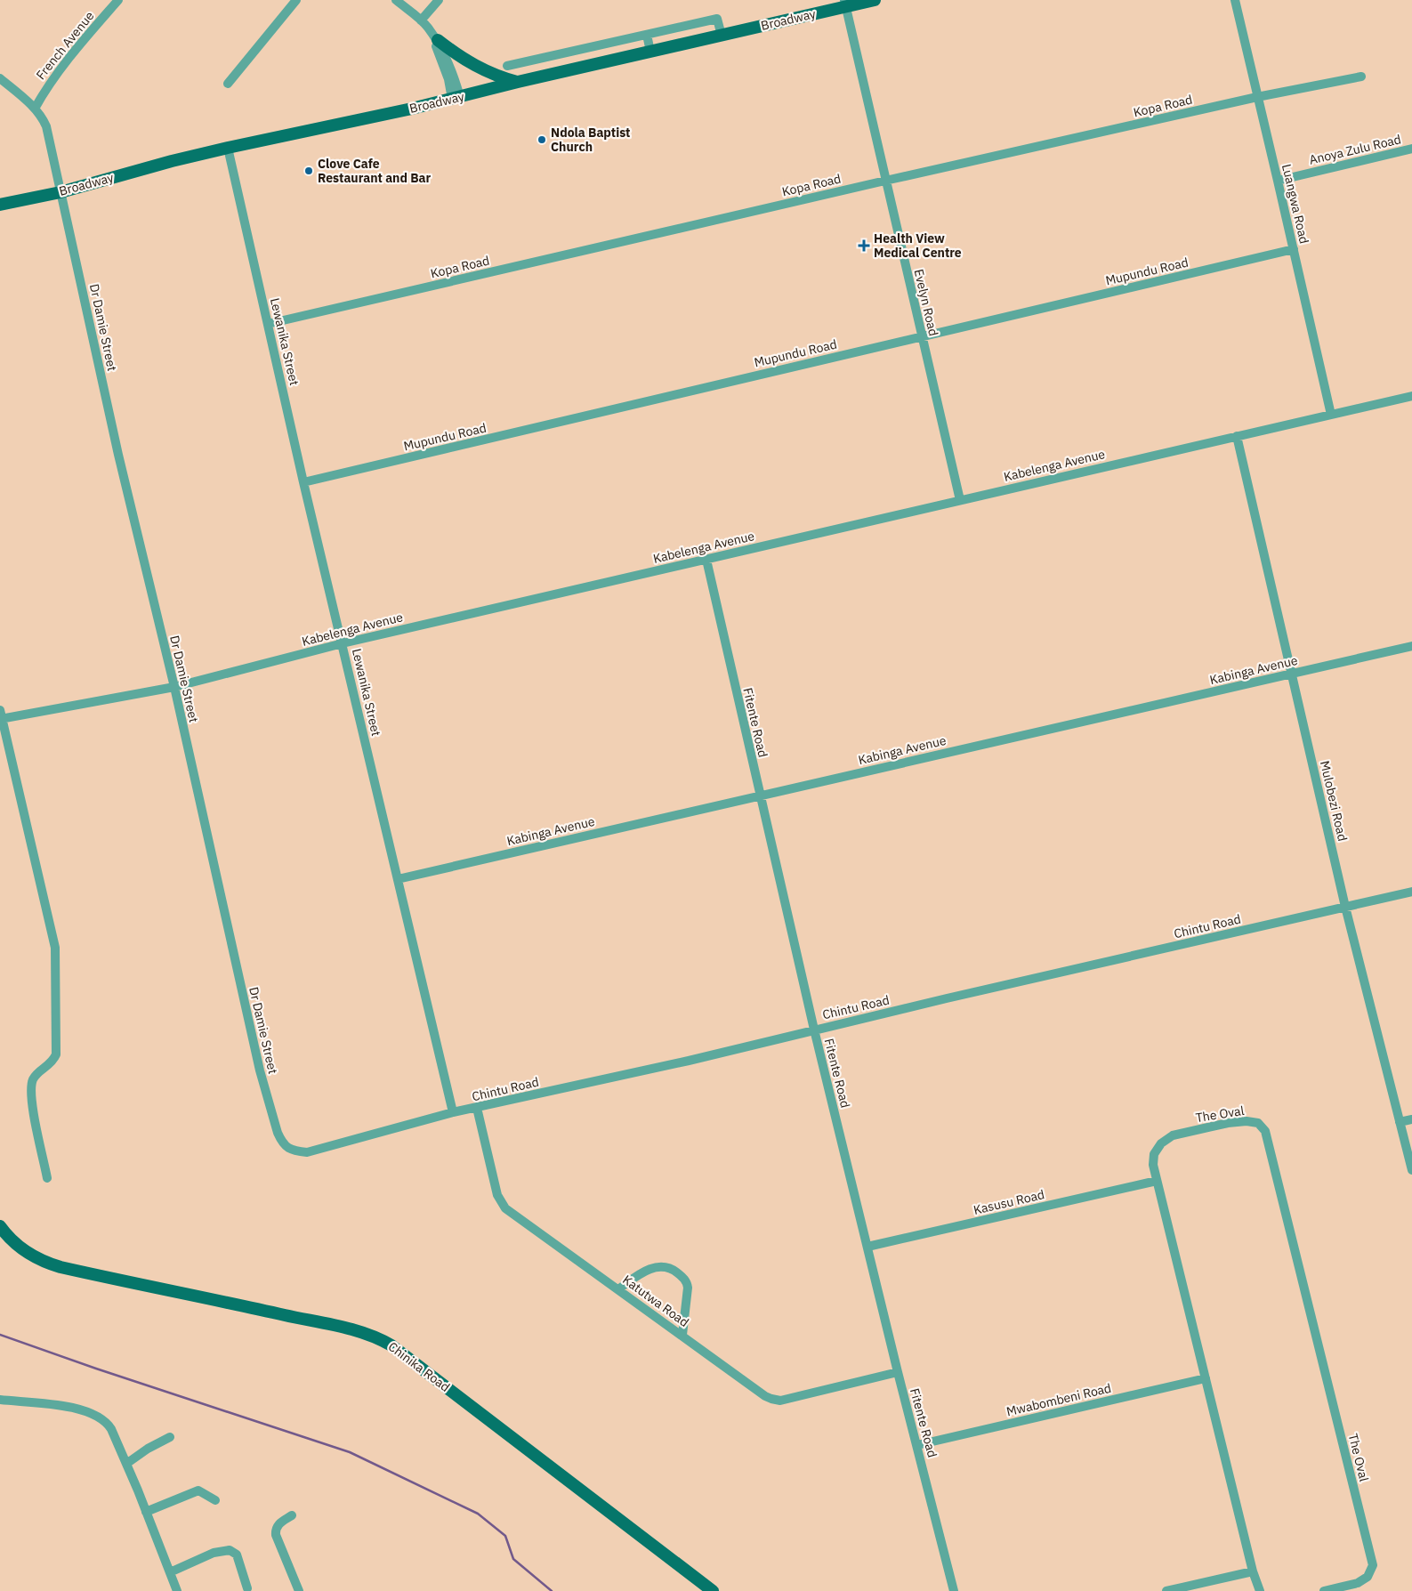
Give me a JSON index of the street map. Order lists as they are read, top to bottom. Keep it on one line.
{"streets":{"main road":["Broadway","Chinika Road"],"street":["French Avenue","Kopa Road","Anoya Zulu Road","Luangwa Road","Mupundu Road","Evelyn Road","Dr Damie Street","Lewanika Street","Kabelenga Avenue","Kabinga Avenue","Fitente Road","Mulobezi Road","Chintu Road","The Oval","Kasusu Road","Katutwa Road","Mwabombeni Road"]},"crossings":[["Broadway","Evelyn Road"],["Broadway","Dr Damie Street"],["Broadway","Lewanika Street"],["French Avenue","Dr Damie Street"],["Kopa Road","Luangwa Road"],["Kopa Road","Evelyn Road"],["Kopa Road","Lewanika Street"],["Anoya Zulu Road","Luangwa Road"],["Luangwa Road","Mupundu Road"],["Luangwa Road","Kabelenga Avenue"],["Mupundu Road","Evelyn Road"],["Mupundu Road","Lewanika Street"],["Evelyn Road","Kabelenga Avenue"],["Dr Damie Street","Kabelenga Avenue"],["Dr Damie Street","Chintu Road"],["Lewanika Street","Kabelenga Avenue"],["Lewanika Street","Kabinga Avenue"],["Lewanika Street","Chintu Road"],["Kabelenga Avenue","Fitente Road"],["Kabelenga Avenue","Mulobezi Road"],["Kabinga Avenue","Fitente Road"],["Kabinga Avenue","Mulobezi Road"],["Fitente Road","Chintu Road"],["Fitente Road","Kasusu Road"],["Fitente Road","Katutwa Road"],["Fitente Road","Mwabombeni Road"],["Mulobezi Road","Chintu Road"],["Chintu Road","Katutwa Road"],["The Oval","Kasusu Road"],["The Oval","Mwabombeni Road"]],"places":{"other":["Ndola Baptist Church","Clove Cafe Restaurant and Bar"],"health":["Health View Medical Centre"]}}
